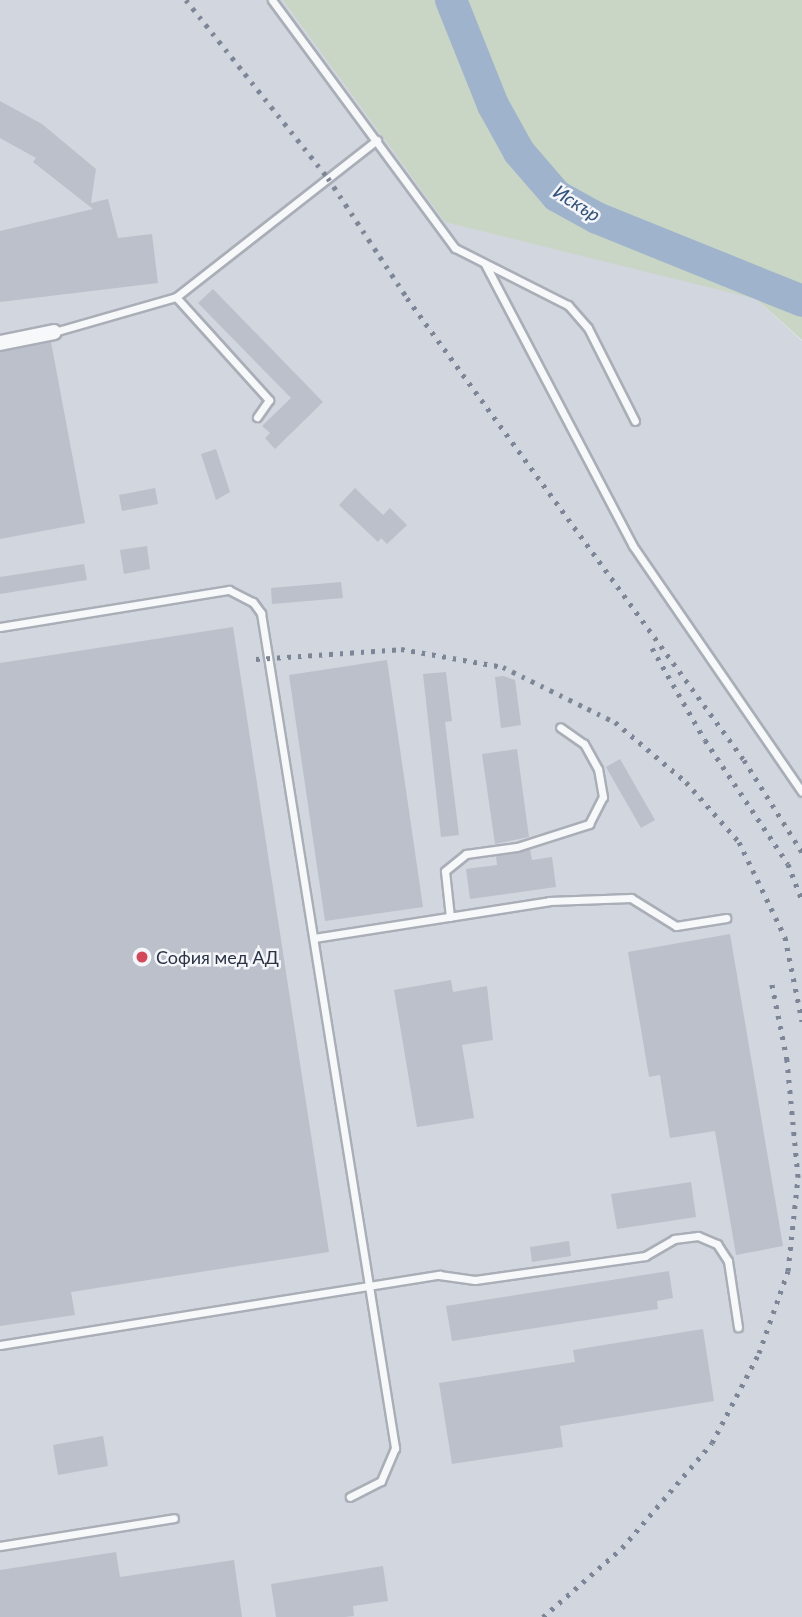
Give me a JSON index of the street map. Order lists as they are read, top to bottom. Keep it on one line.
{"water":["Искър"],"places":["София мед АД"]}
